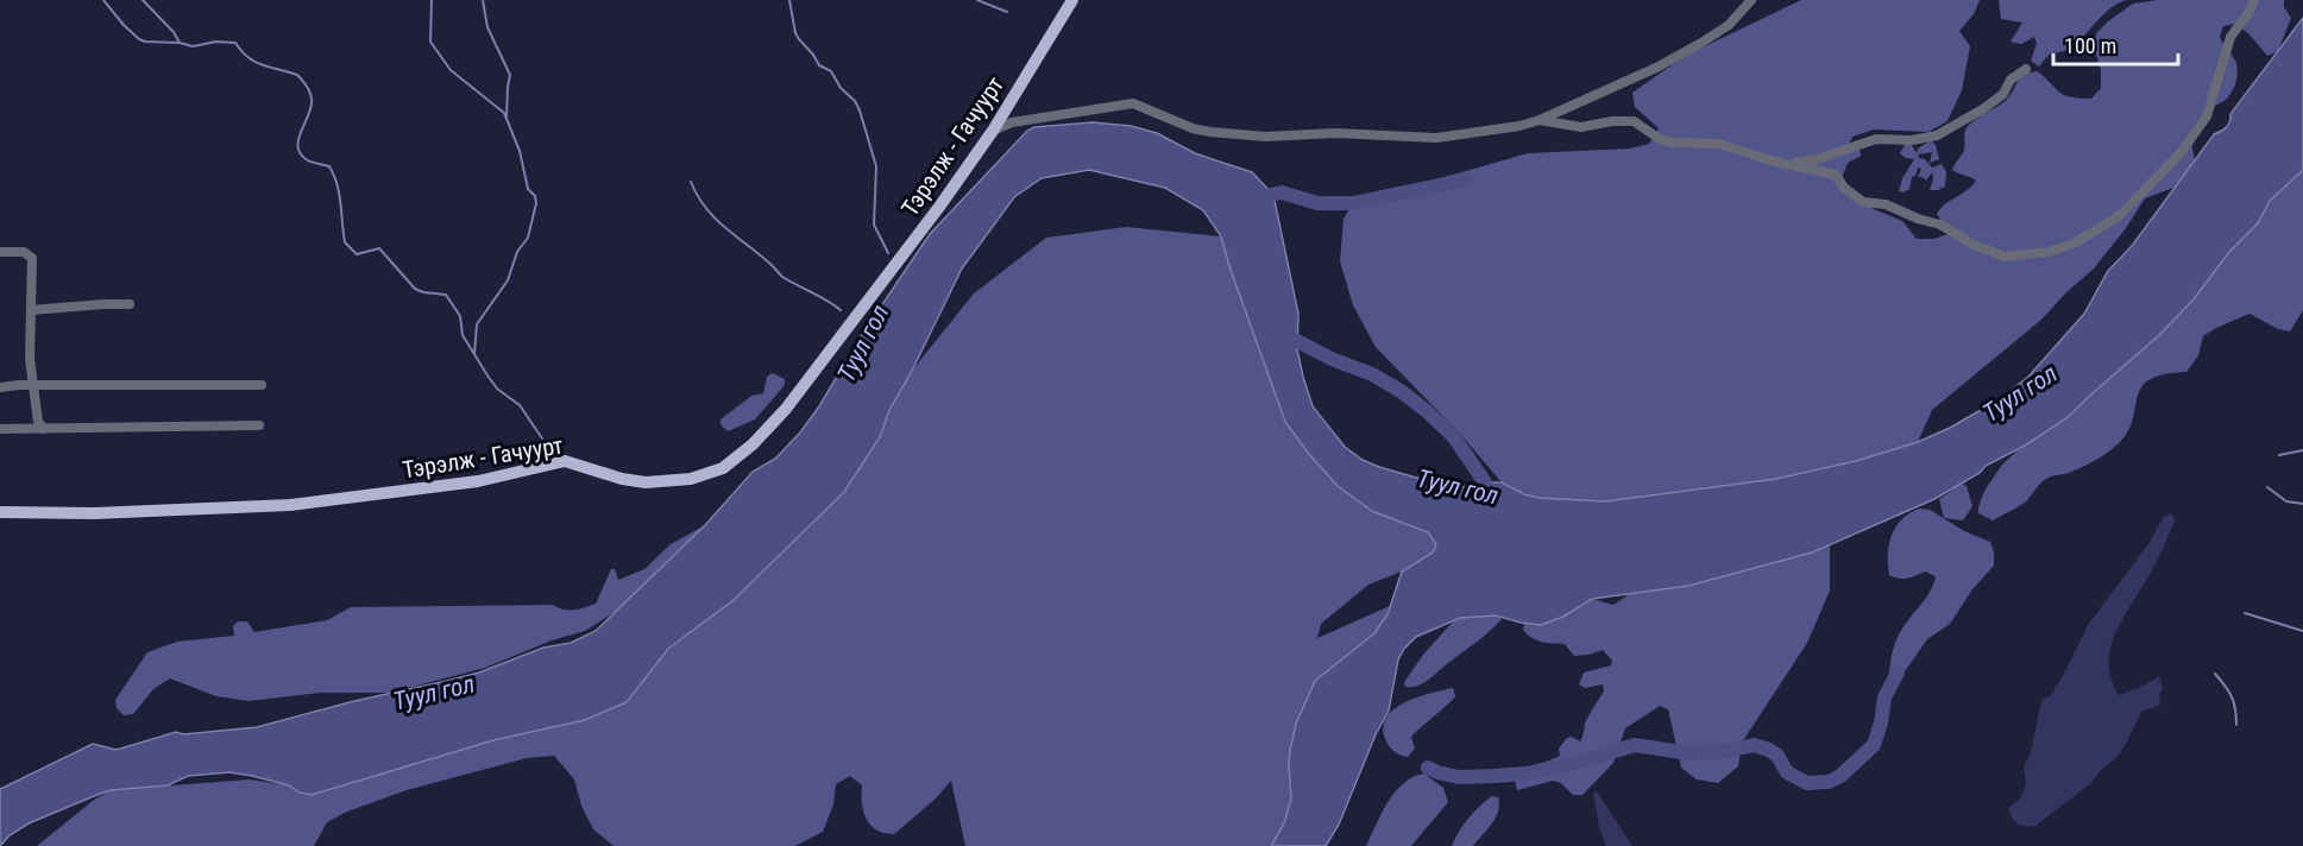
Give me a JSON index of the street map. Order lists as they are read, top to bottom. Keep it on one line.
{"streets":{"main road":["Тэрэлж - Гачуурт"]},"water":["Туул гол"],"scale_bar":"100 m"}
